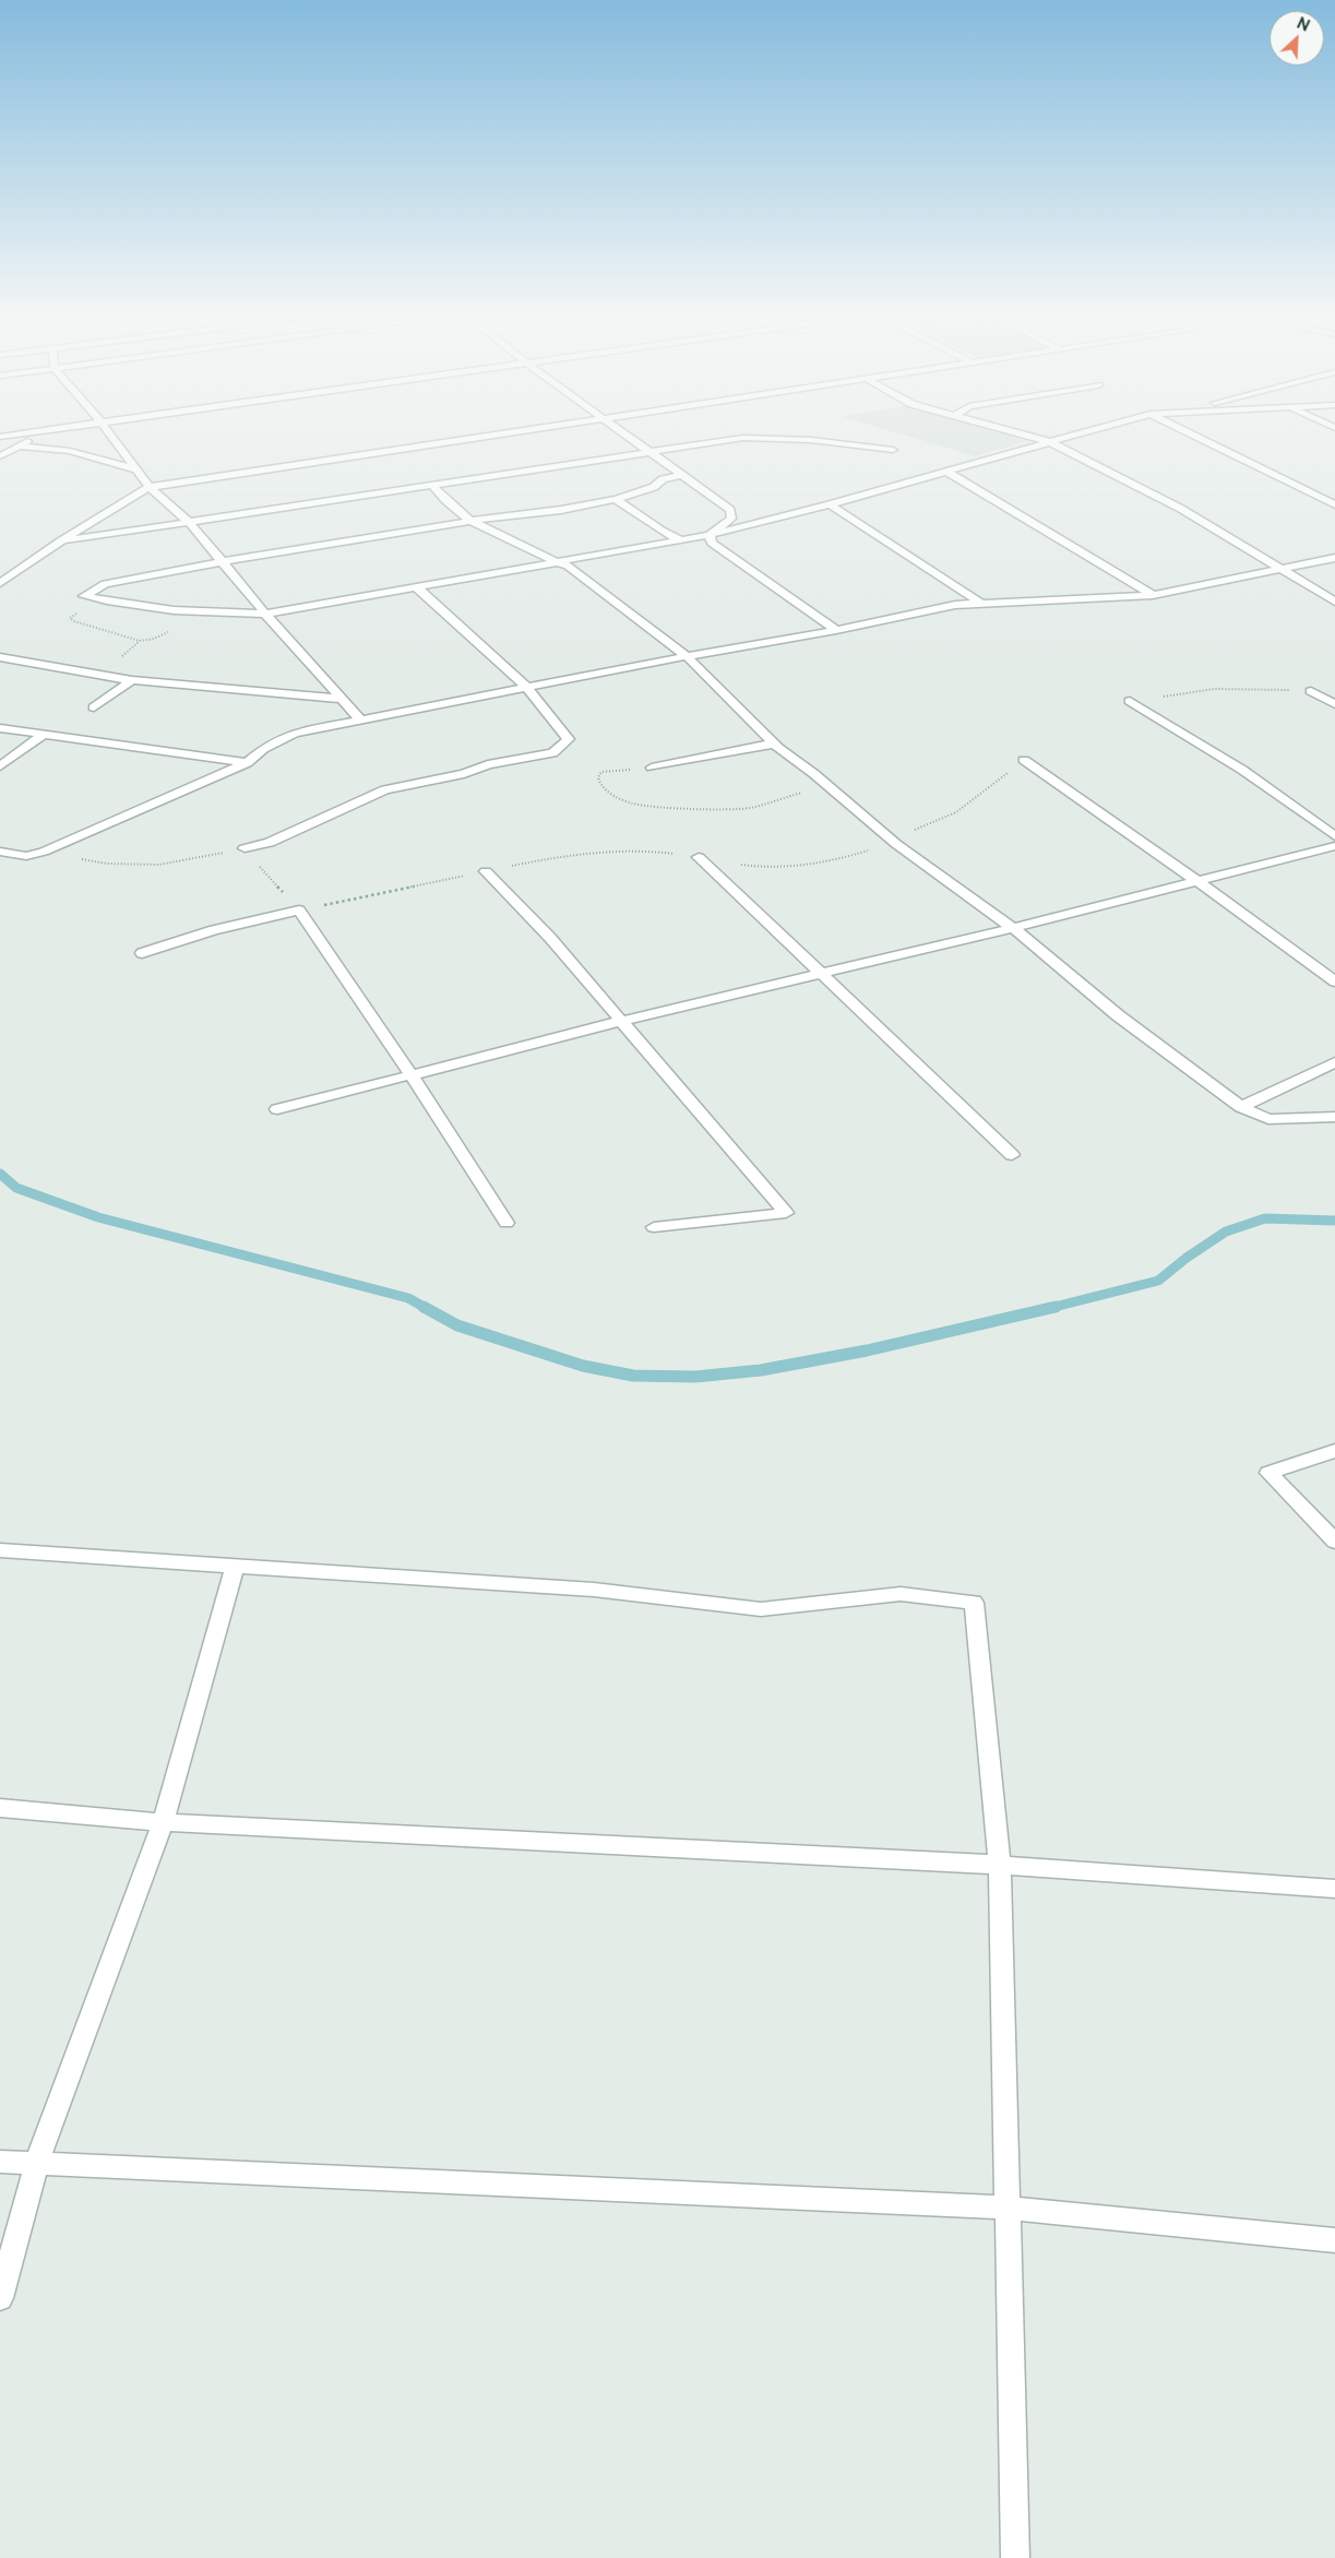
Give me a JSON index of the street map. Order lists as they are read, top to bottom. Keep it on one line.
{"north":"top right"}
